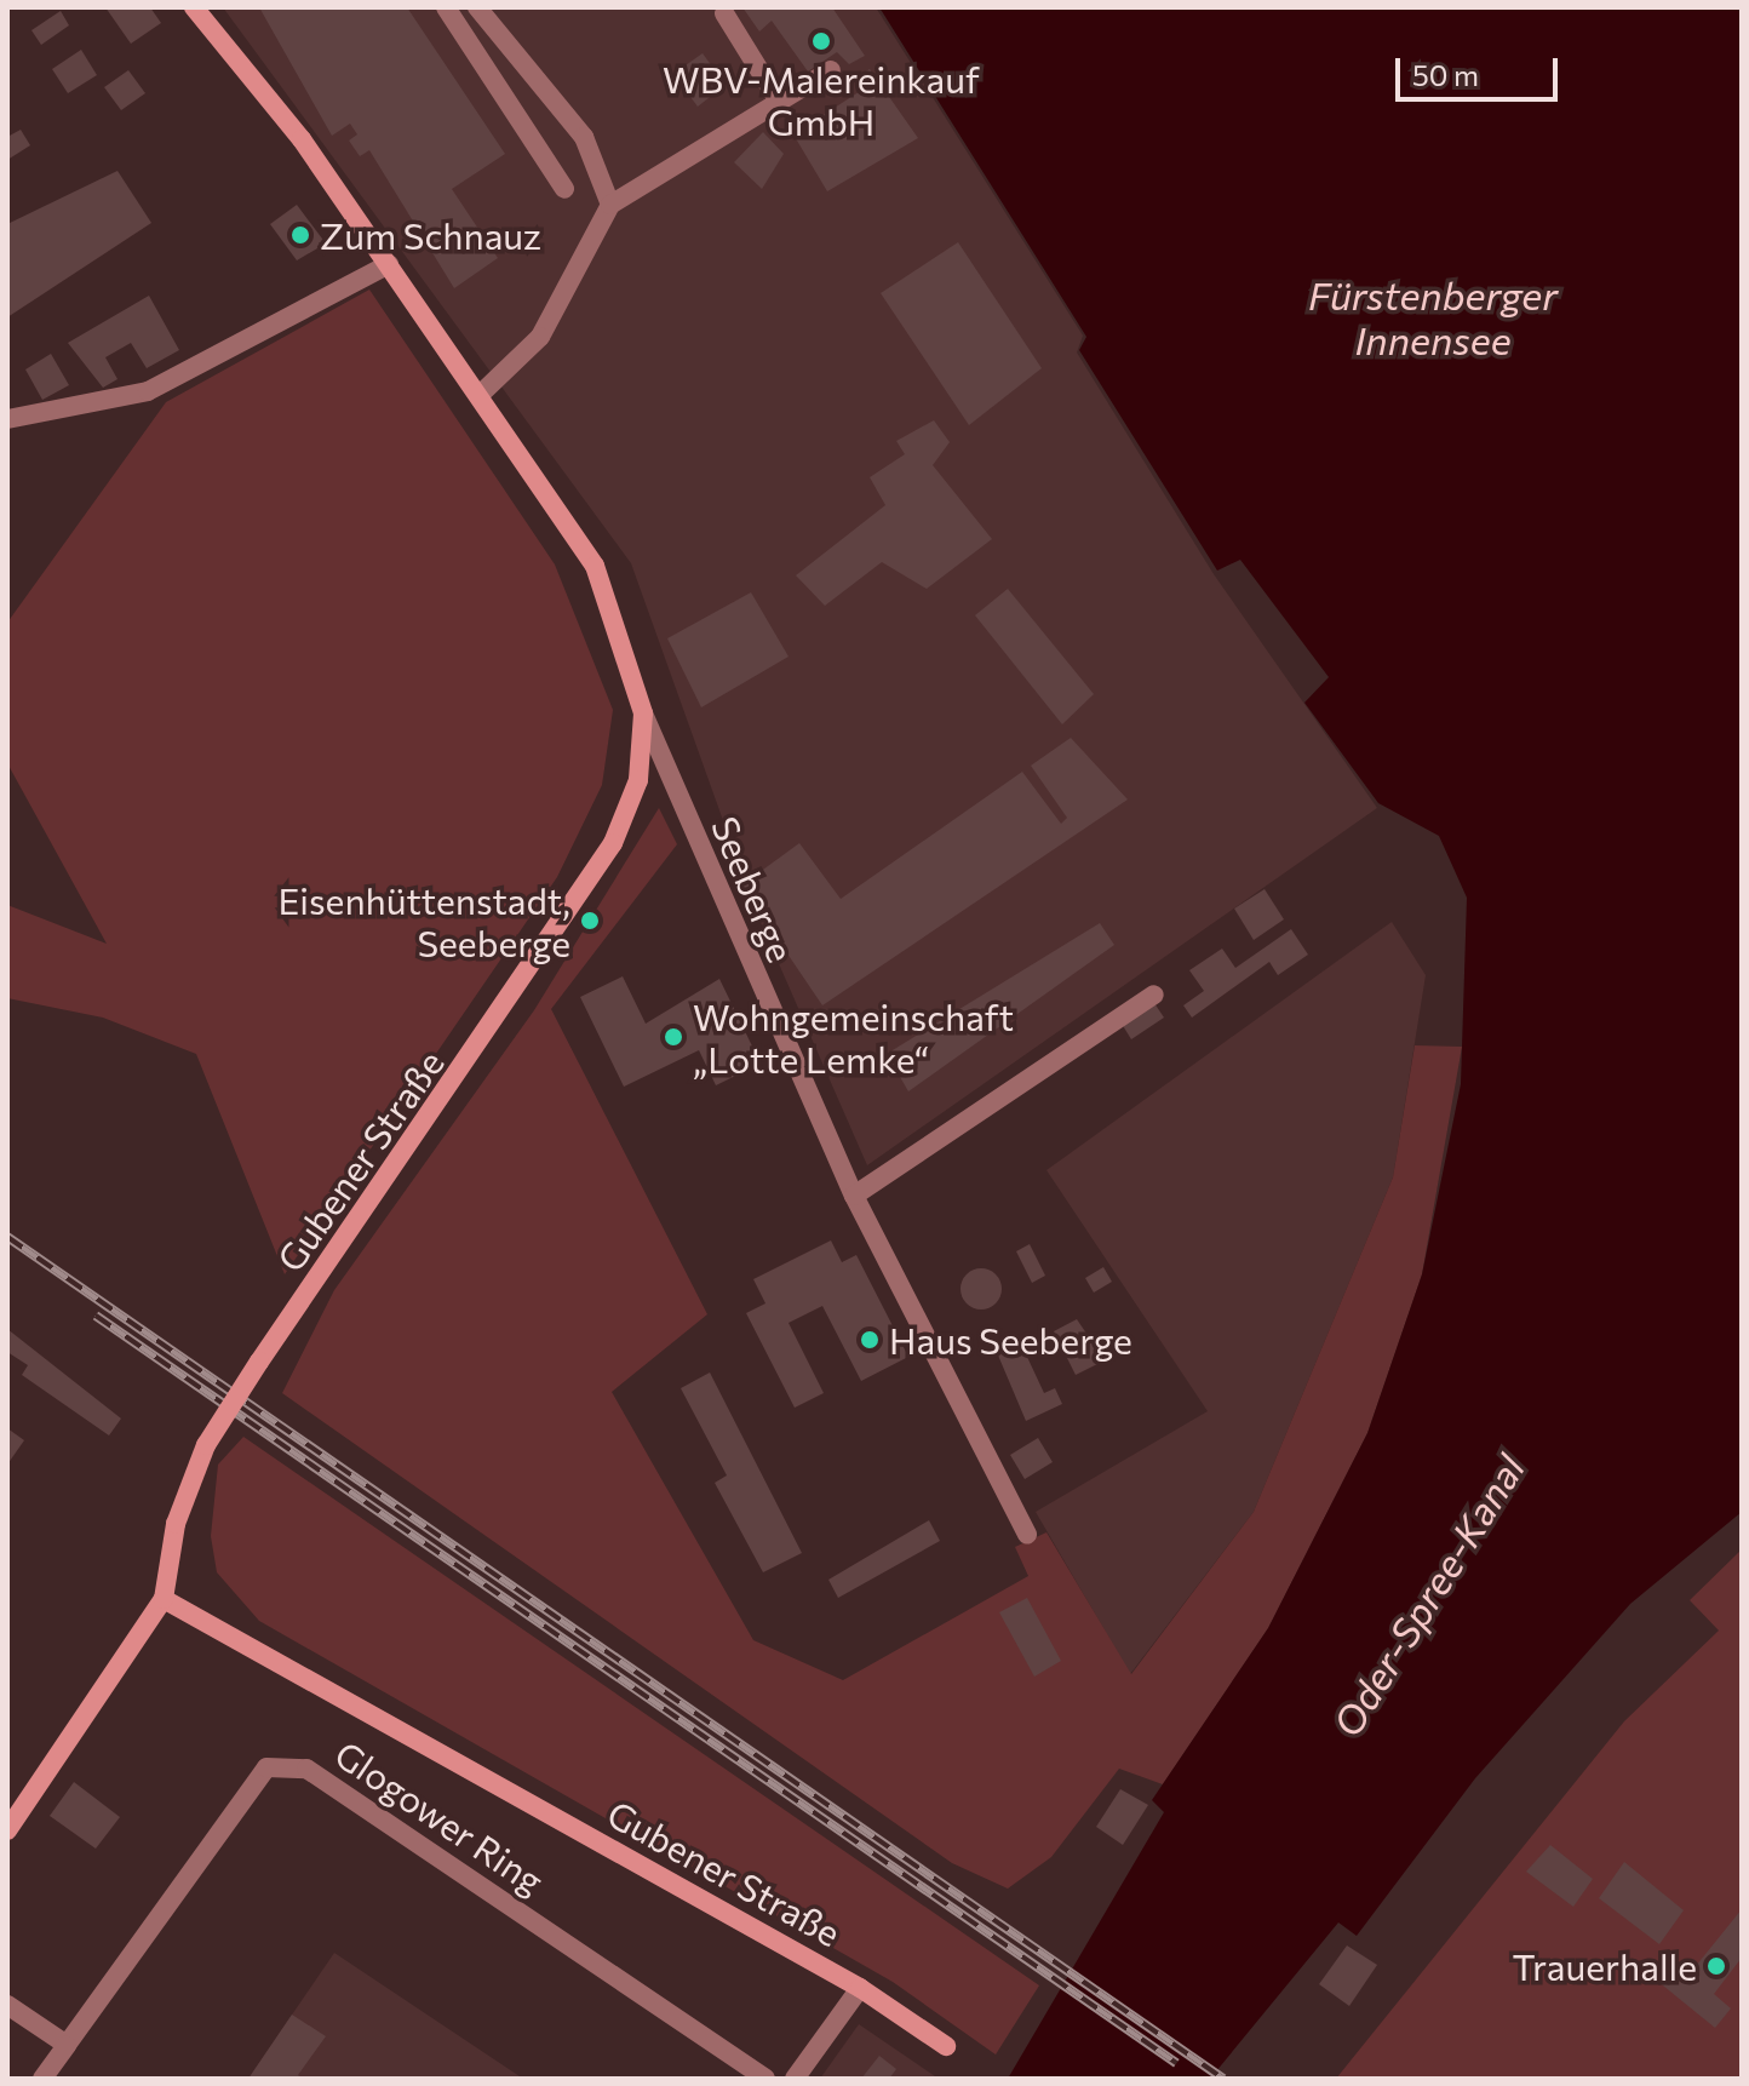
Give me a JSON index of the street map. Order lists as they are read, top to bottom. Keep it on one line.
{"streets":{"main road":["Gubener Straße"],"street":["Seeberge","Glogower Ring"]},"crossings":[["Seeberge","Gubener Straße"]],"water":["Fürstenberger Innensee","Oder-Spree-Kanal"],"places":["WBV-Malereinkauf GmbH","Zum Schnauz","Eisenhüttenstadt, Seeberge","Wohngemeinschaft „Lotte Lemke“","Haus Seeberge","Trauerhalle"],"scale_bar":"50 m"}
